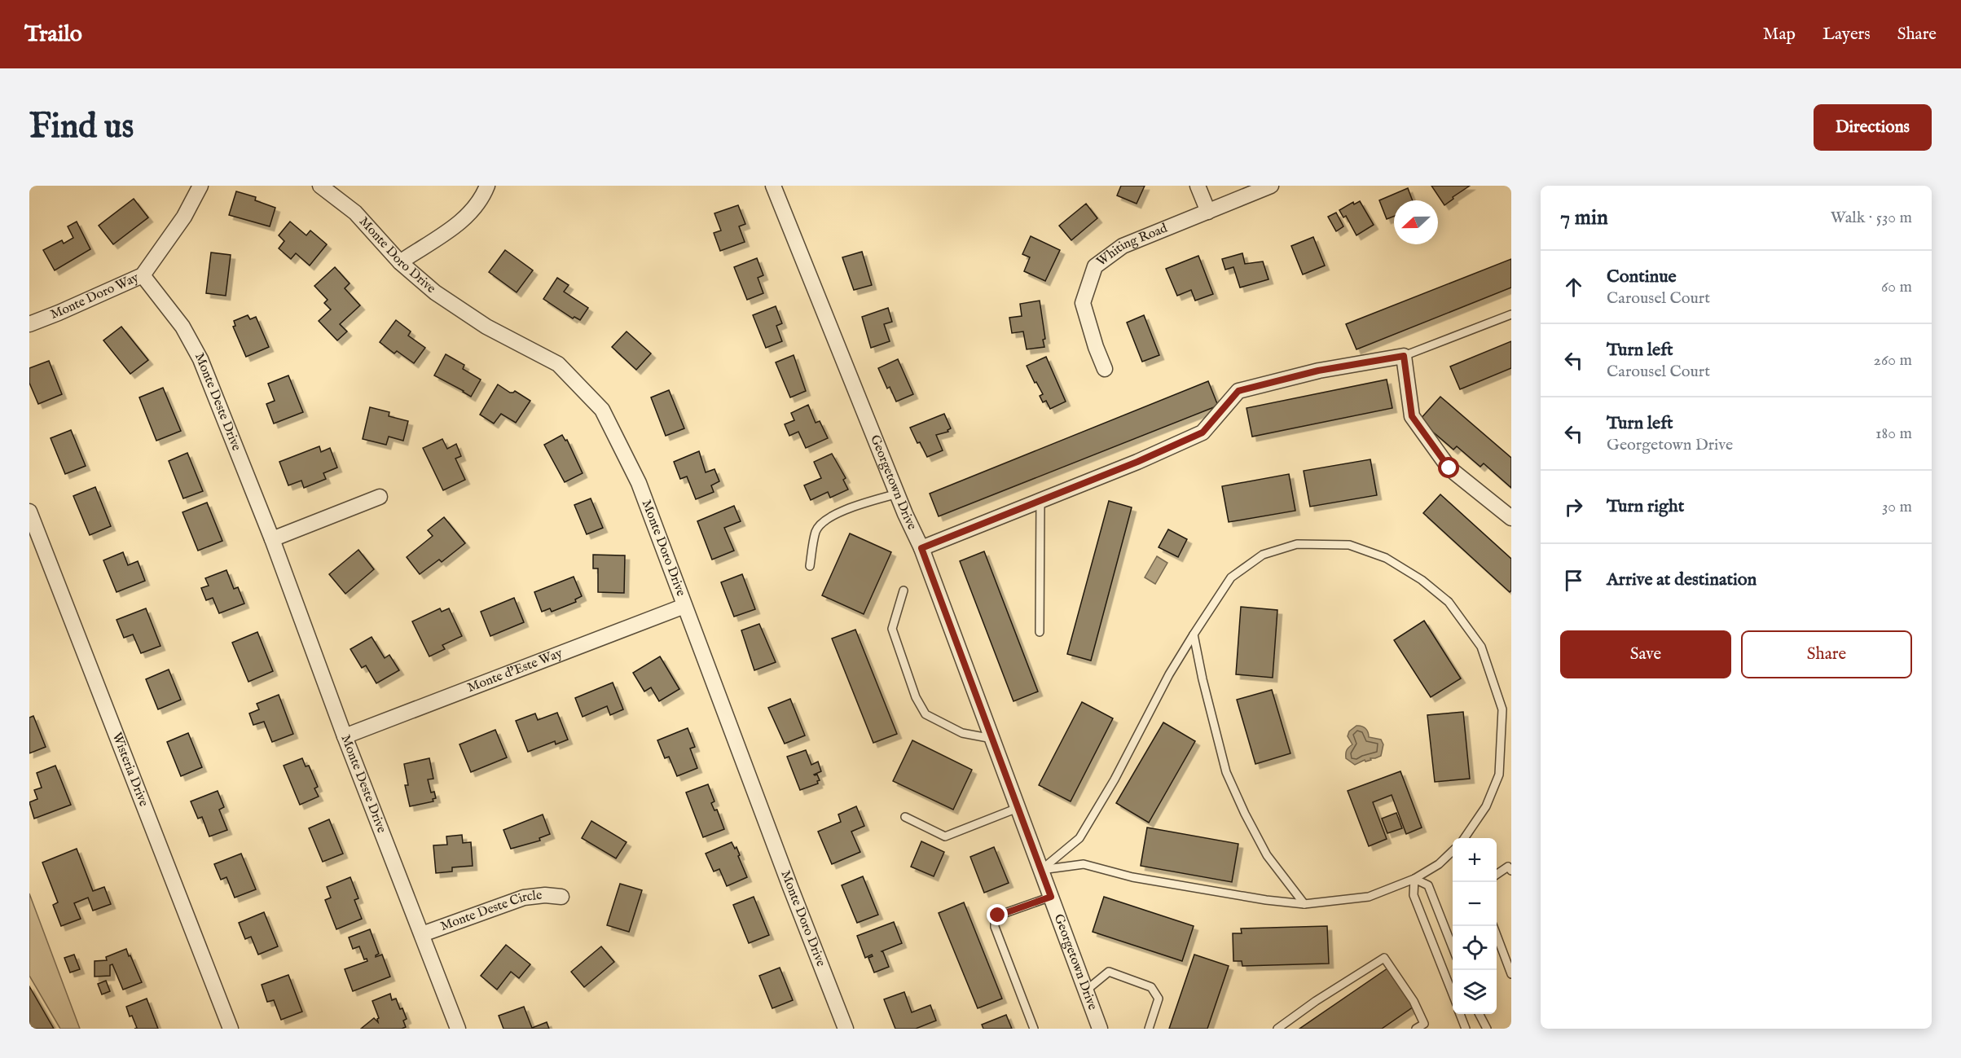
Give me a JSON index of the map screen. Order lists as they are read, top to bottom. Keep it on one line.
{"streets":{"street":["Whiting Road","Monte Doro Drive","Monte Doro Way","Monte Deste Drive","Georgetown Drive","Monte d'Este Way","Wisteria Drive","Monte Deste Circle"]},"crossings":[["Monte Doro Drive","Monte d'Este Way"],["Monte Doro Way","Monte Deste Drive"],["Monte Deste Drive","Monte d'Este Way"],["Monte Deste Drive","Monte Deste Circle"]],"north":"left","page":{"header":"Trailo","nav":["Map","Layers","Share"],"buttons":["Directions",["Save","Share"]],"title":"Find us","heading":["7 min","Walk · 530 m"],"list":[["Continue","Carousel Court","60 m"],["Turn left","Carousel Court","260 m"],["Turn left","Georgetown Drive","180 m"],["Turn right","30 m"],"Arrive at destination"],"map_buttons":["+","−"]}}
